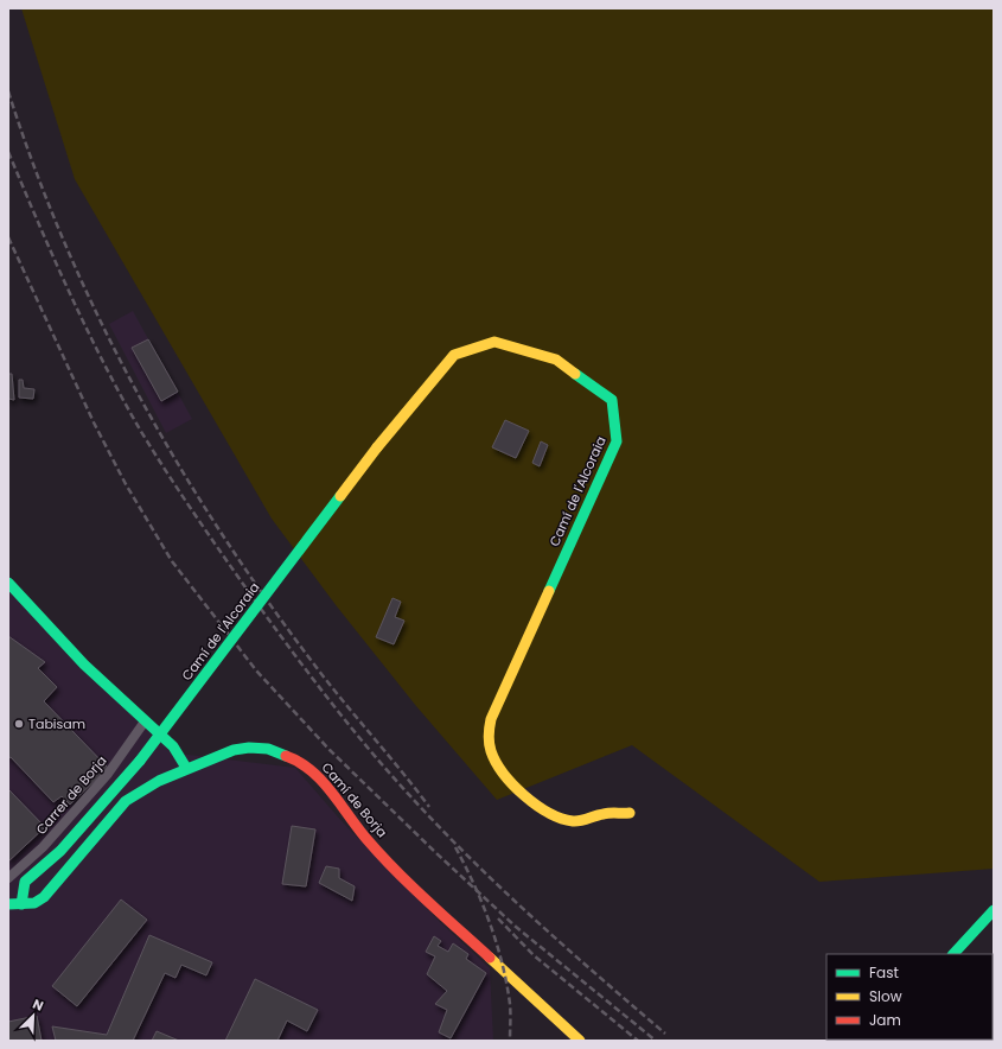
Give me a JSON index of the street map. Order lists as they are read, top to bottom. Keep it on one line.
{"streets":{"street":["Camí de l'Alcoraia","Carrer de Borja","Camí de Borja"]},"crossings":[["Camí de l'Alcoraia","Camí de Borja"]],"places":["Tabisam"],"legend":["Fast","Slow","Jam"],"north":"top right"}
